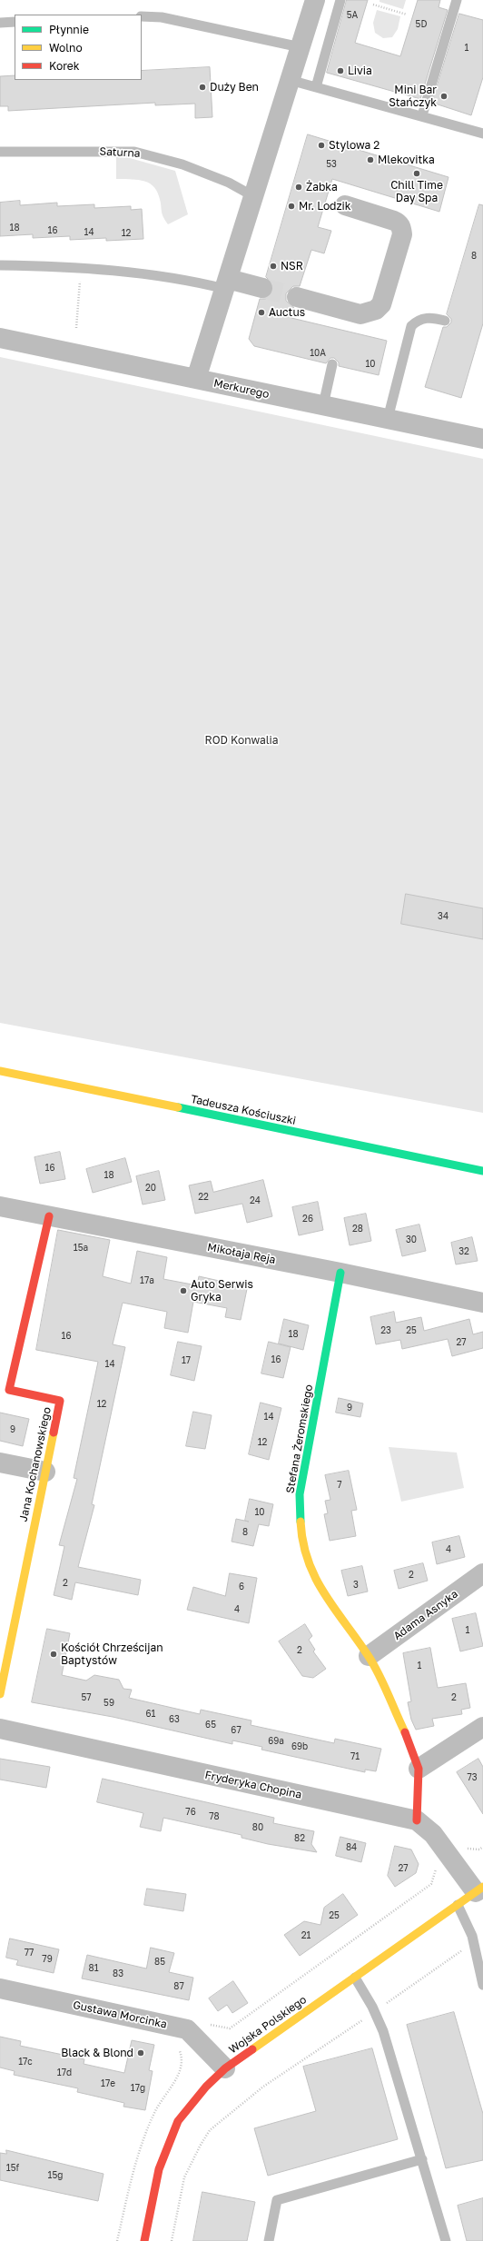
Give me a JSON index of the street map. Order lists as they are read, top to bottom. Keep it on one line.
{"streets":{"street":["Merkurego","Tadeusza Kościuszki","Mikołaja Reja","Stefana Żeromskiego","Jana Kochanowskiego","Adama Asnyka","Fryderyka Chopina","Gustawa Morcinka","Wojska Polskiego"],"lane":["Saturna"]},"crossings":[["Mikołaja Reja","Stefana Żeromskiego"],["Mikołaja Reja","Jana Kochanowskiego"],["Stefana Żeromskiego","Adama Asnyka"],["Stefana Żeromskiego","Fryderyka Chopina"],["Fryderyka Chopina","Wojska Polskiego"],["Gustawa Morcinka","Wojska Polskiego"]],"parks":["ROD Konwalia"],"places":["Livia","Duży Ben","Mini Bar Stańczyk","Stylowa 2","Mlekovitka","Chill Time Day Spa","Żabka","Mr. Lodzik","NSR","Auctus","Auto Serwis Gryka","Kościół Chrześcijan Baptystów","Black & Blond"],"house_numbers":["5A","5D","1","53","18","16","14","12","8","10A","10","34","16","18","20","22","24","26","28","30","15a","32","17a","23","25","18","16","27","16","17","14","12","9","14","9","12","7","10","8","4","2","2","3","6","4","1","2","1","57","2","59","61","63","65","67","69a","69b","71","73","76","78","80","82","84","27","25","21","77","79","85","81","83","87","17c","17d","17e","17g","15f","15g"],"legend":["Płynnie","Wolno","Korek"]}
